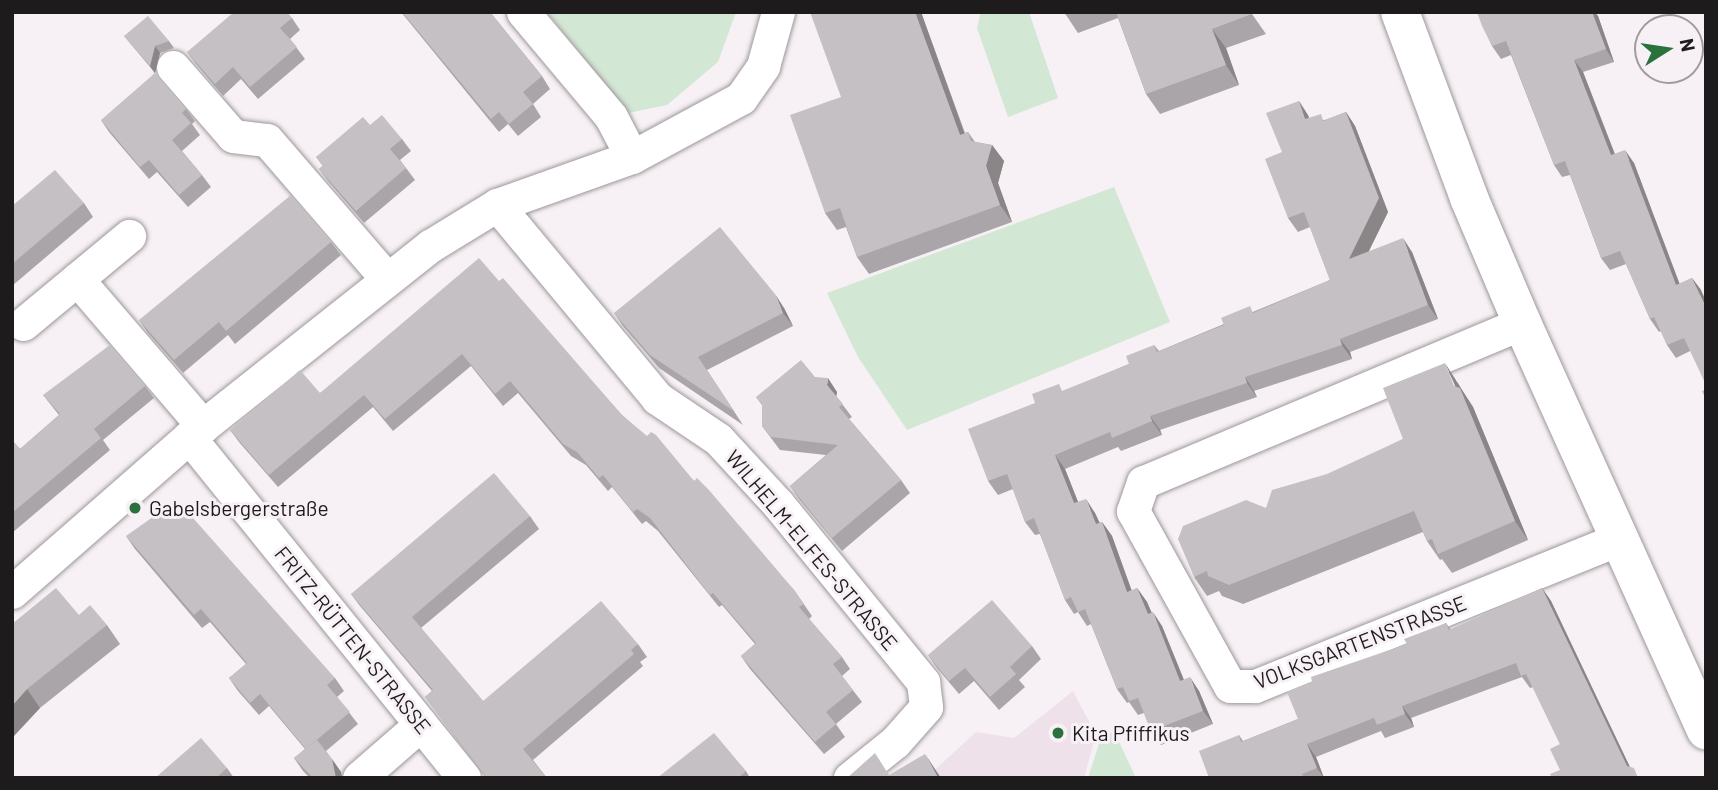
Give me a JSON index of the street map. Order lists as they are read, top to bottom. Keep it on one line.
{"streets":{"street":["WILHELM-ELFES-STRASSE","FRITZ-RÜTTEN-STRASSE","VOLKSGARTENSTRASSE"]},"places":["Gabelsbergerstraße","Kita Pfiffikus"],"north":"right"}
